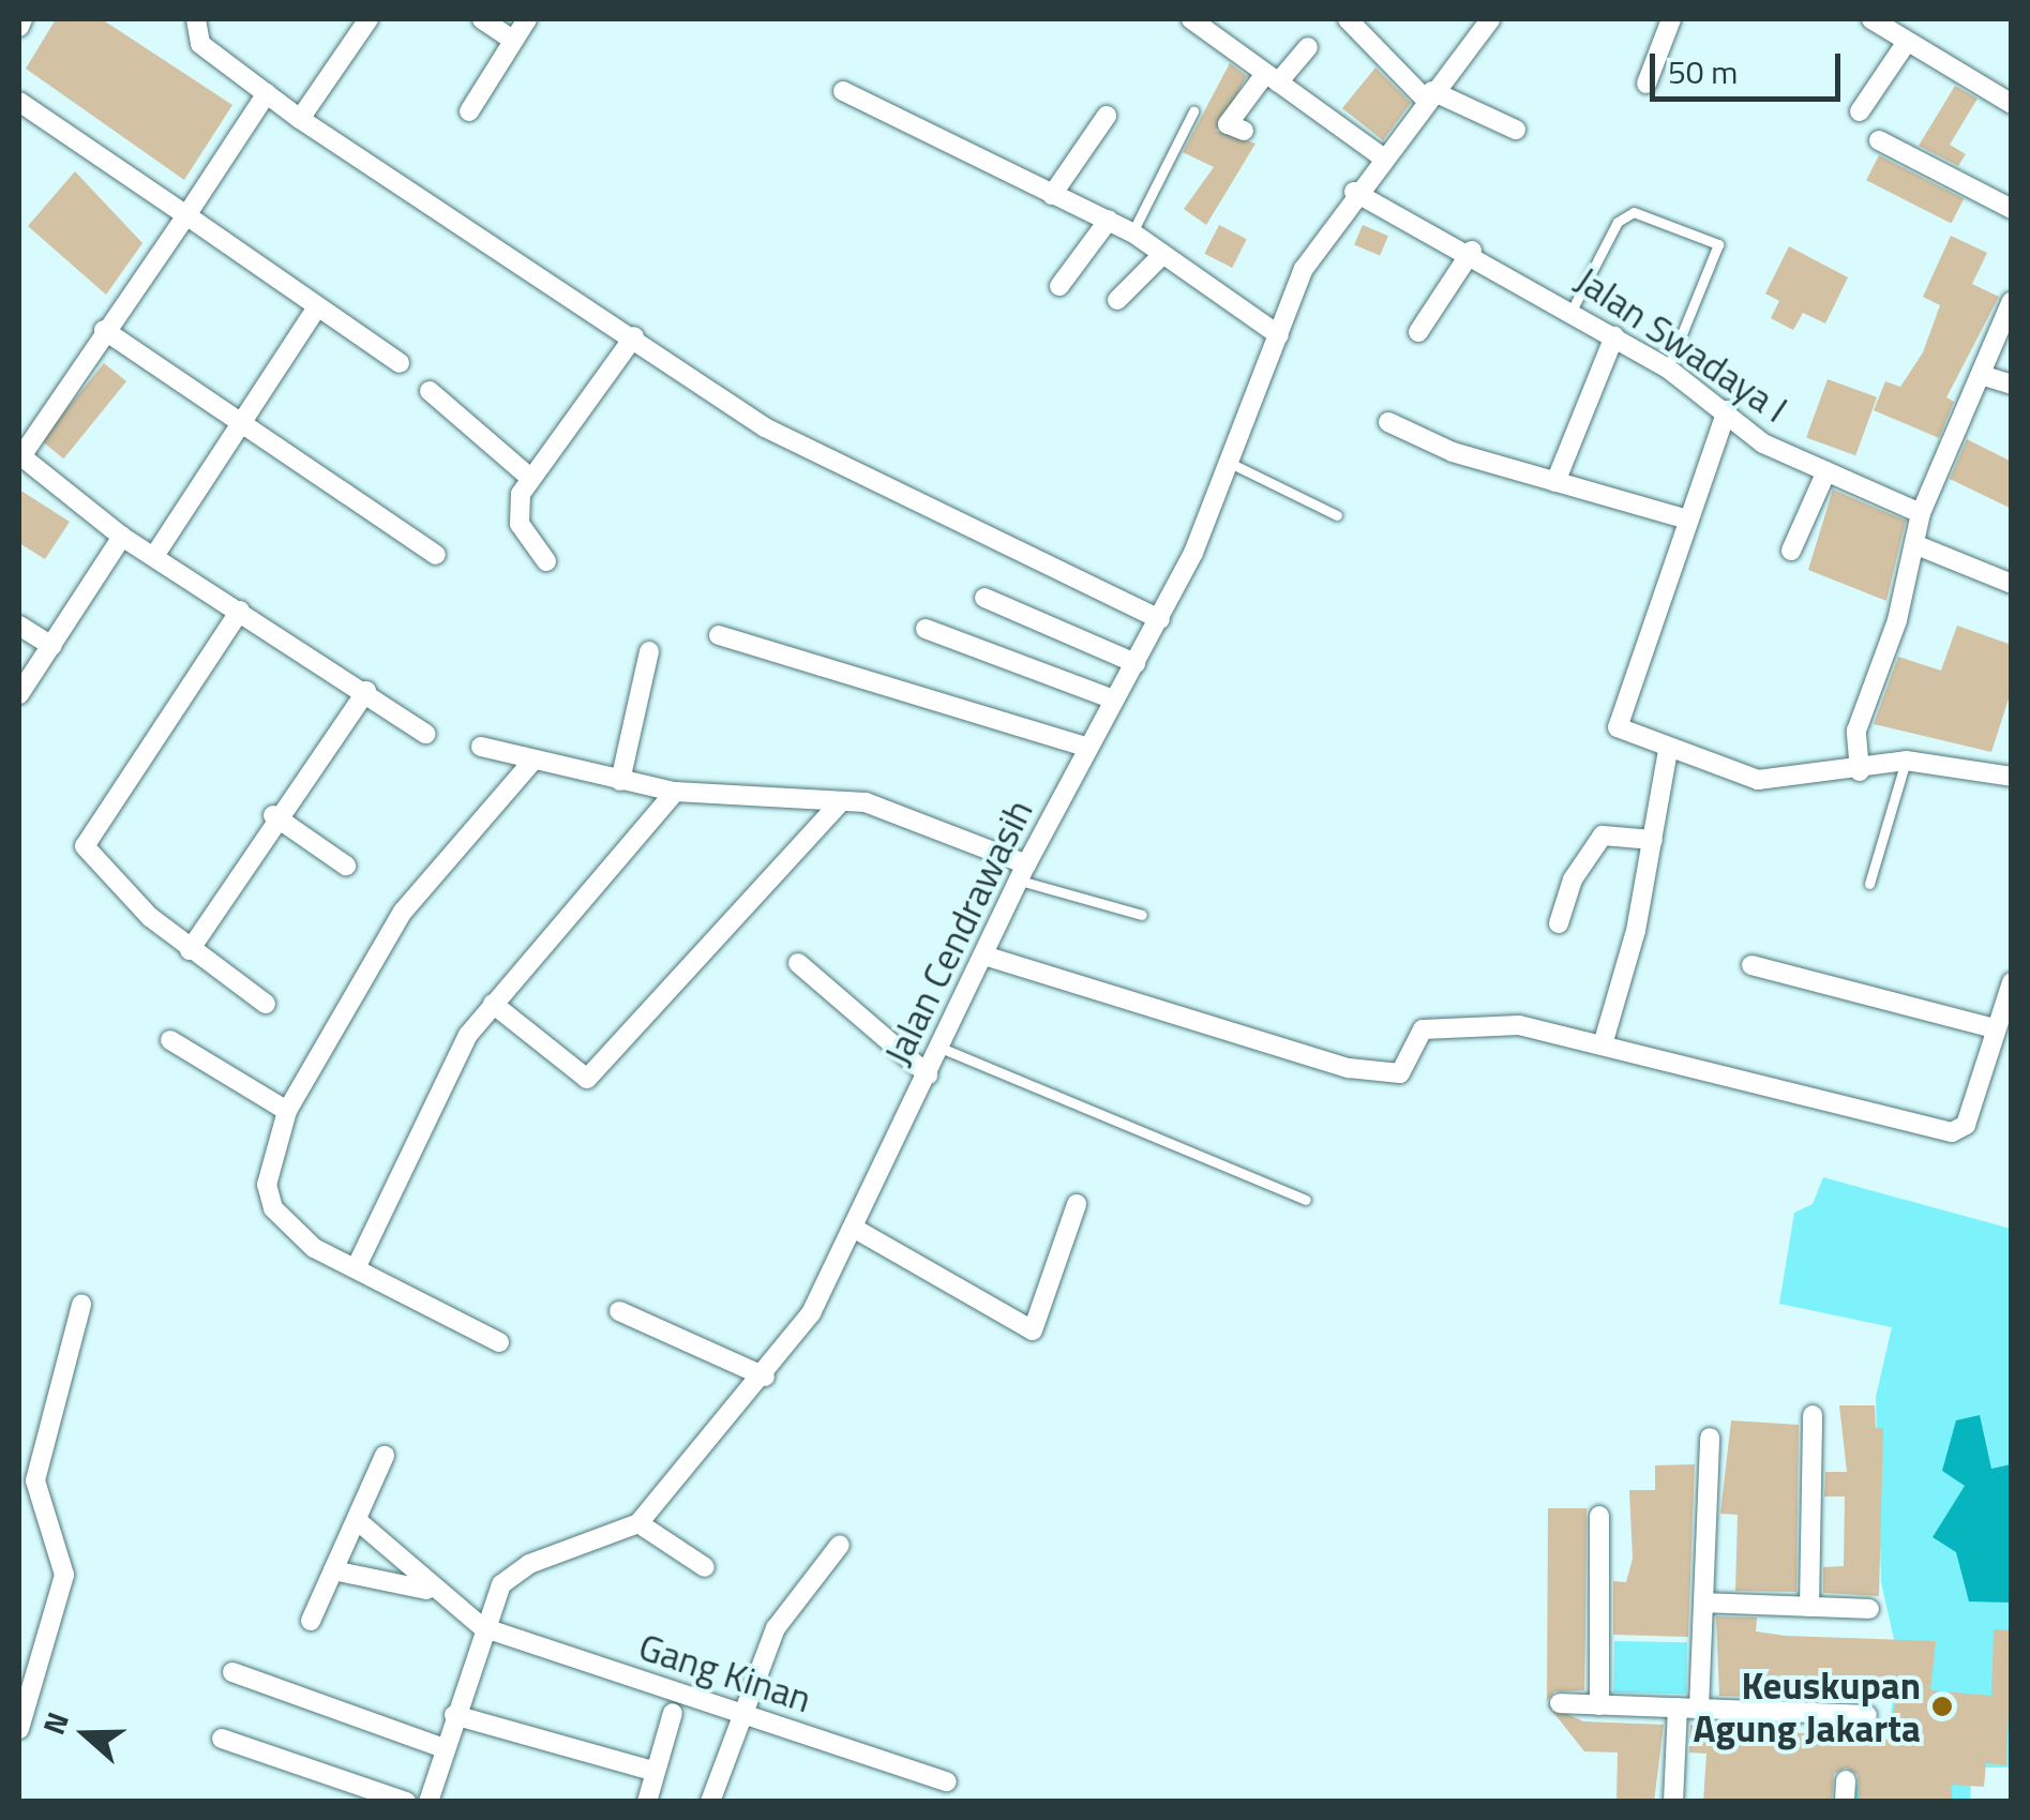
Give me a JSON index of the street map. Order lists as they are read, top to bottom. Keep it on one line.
{"streets":{"street":["Jalan Swadaya I","Jalan Cendrawasih","Gang Kinan"]},"crossings":[["Jalan Swadaya I","Jalan Cendrawasih"],["Jalan Cendrawasih","Gang Kinan"]],"places":["Keuskupan Agung Jakarta"],"scale_bar":"50 m","north":"left"}
